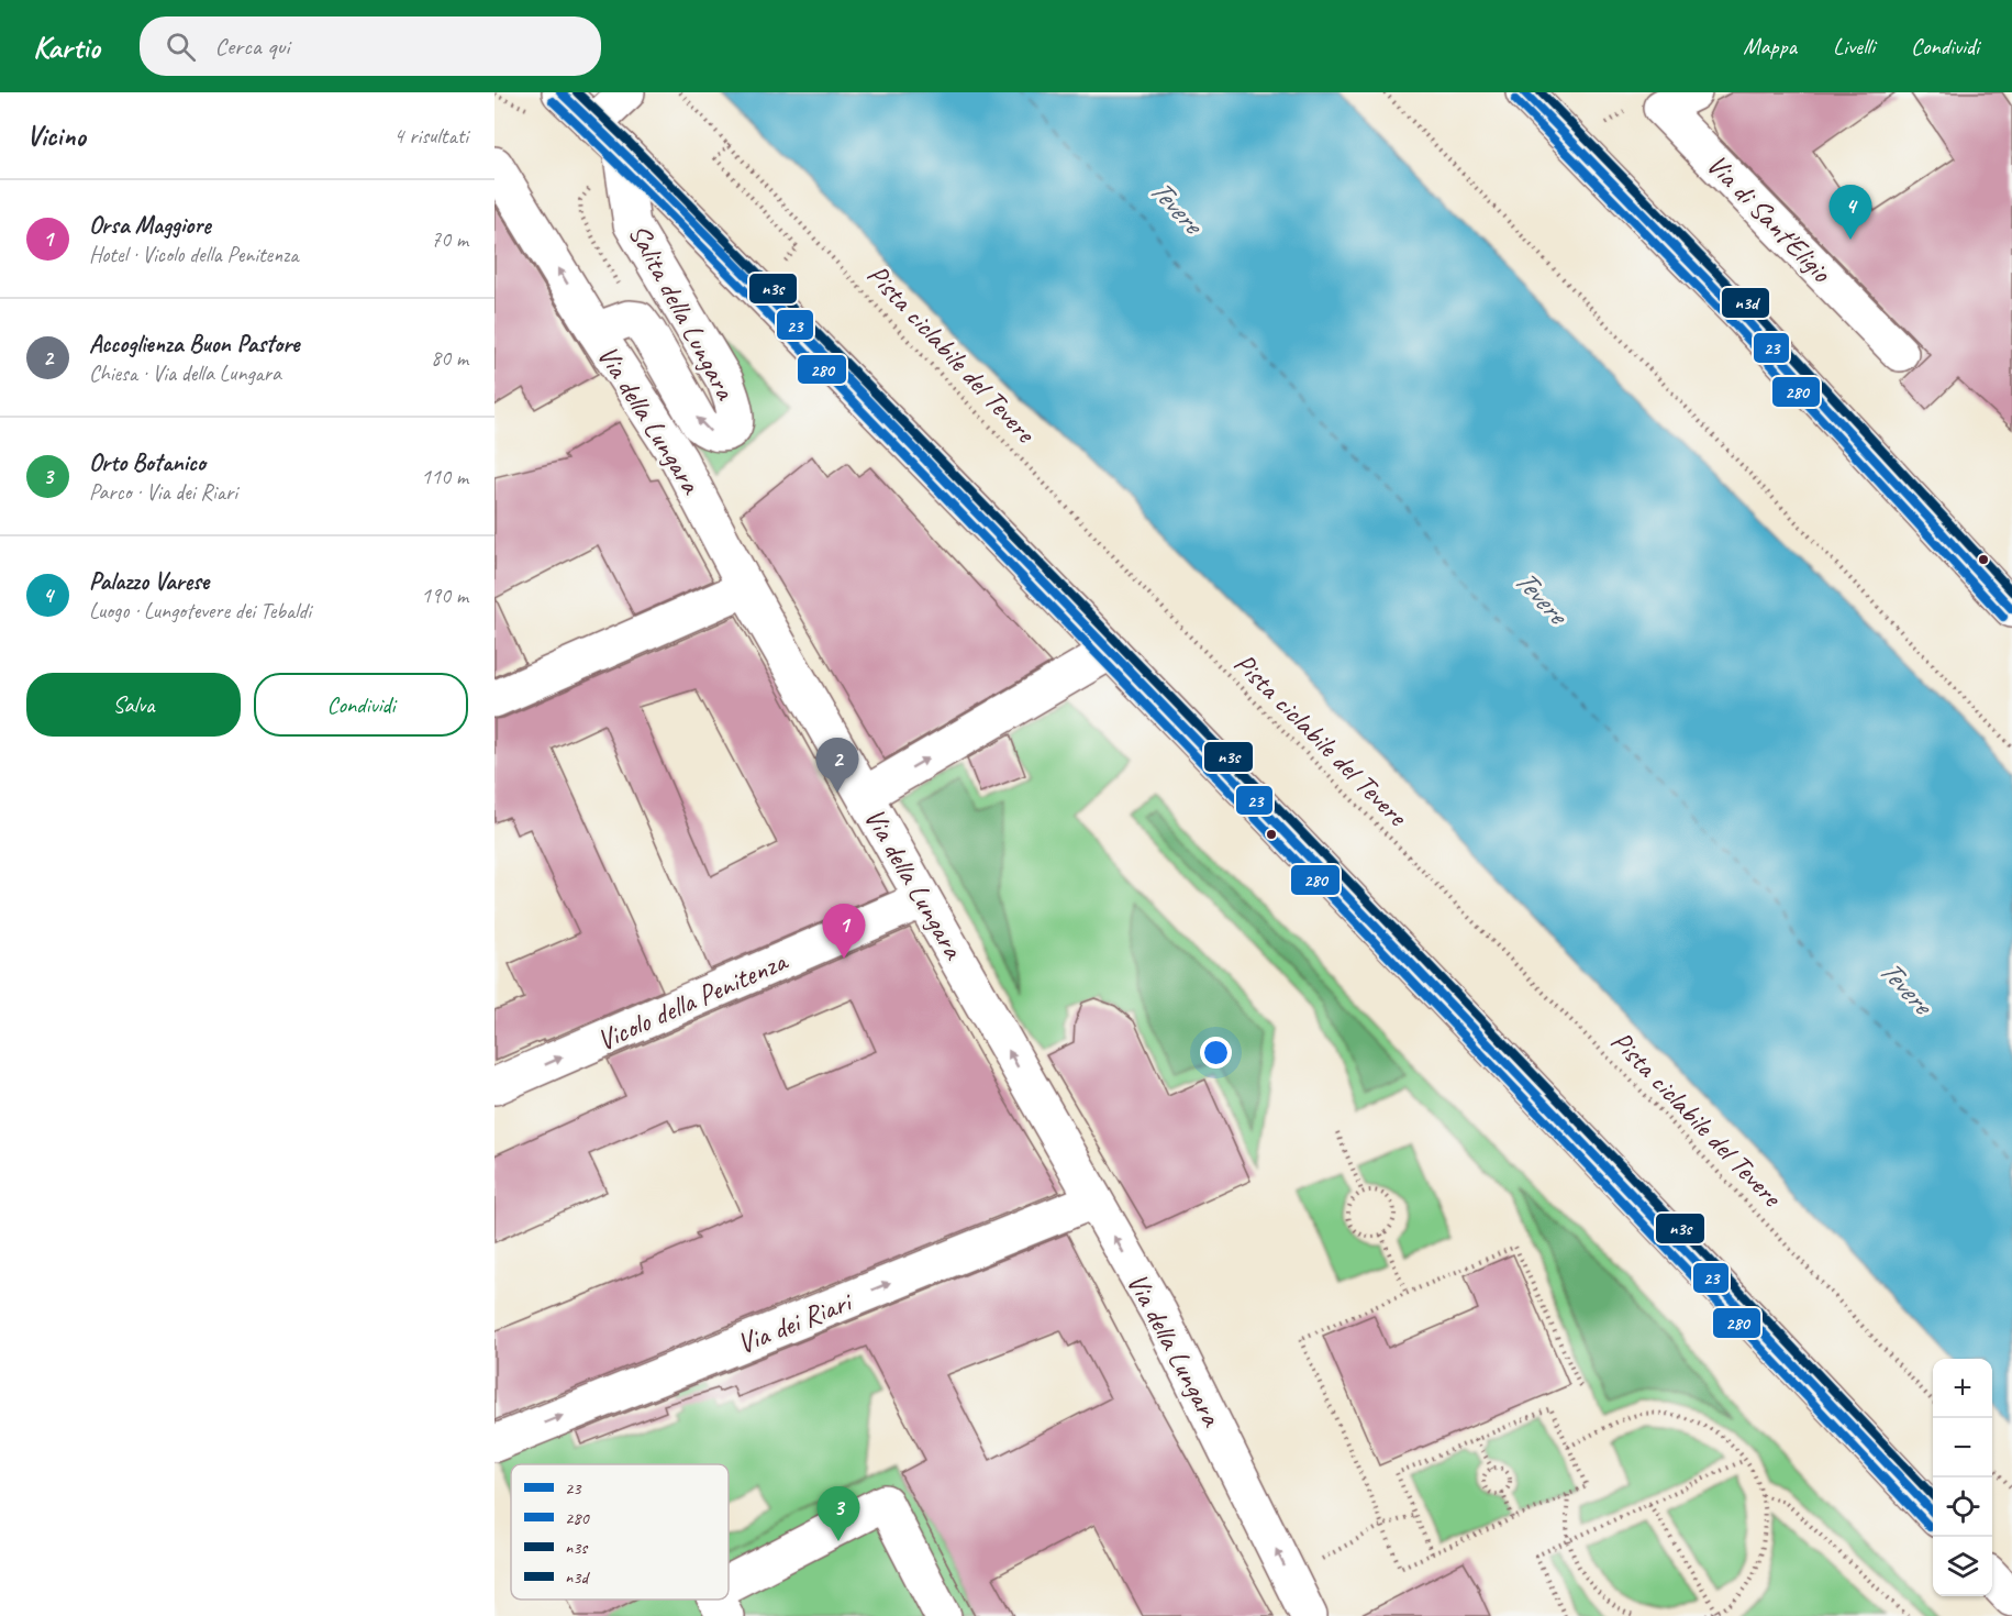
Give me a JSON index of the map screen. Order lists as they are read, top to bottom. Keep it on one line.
{"streets":{"street":["Via di Sant'Eligio","Salita della Lungara","Via della Lungara","Vicolo della Penitenza","Via dei Riari"],"path":["Pista ciclabile del Tevere"]},"crossings":[["Salita della Lungara","Via della Lungara"],["Via della Lungara","Vicolo della Penitenza"],["Via della Lungara","Via dei Riari"]],"one_way":["Via della Lungara","Vicolo della Penitenza","Via dei Riari"],"water":["Tevere"],"lines":["transit line 23","transit line n3s","transit line n3d","transit line 280"],"legend":["23","280","n3s","n3d"],"page":{"header":"Kartio","search":"Cerca qui","nav":["Mappa","Livelli","Condividi"],"heading":["Vicino","4 risultati"],"list":[{"mark":"1","name":"Orsa Maggiore","note":"Hotel · Vicolo della Penitenza","value":"70 m"},{"mark":"2","name":"Accoglienza Buon Pastore","note":"Chiesa · Via della Lungara","value":"80 m"},{"mark":"3","name":"Orto Botanico","note":"Parco · Via dei Riari","value":"110 m"},{"mark":"4","name":"Palazzo Varese","note":"Luogo · Lungotevere dei Tebaldi","value":"190 m"}],"pins":["4","2","1","3"],"buttons":["Salva","Condividi"],"map_buttons":["+","−"]}}
